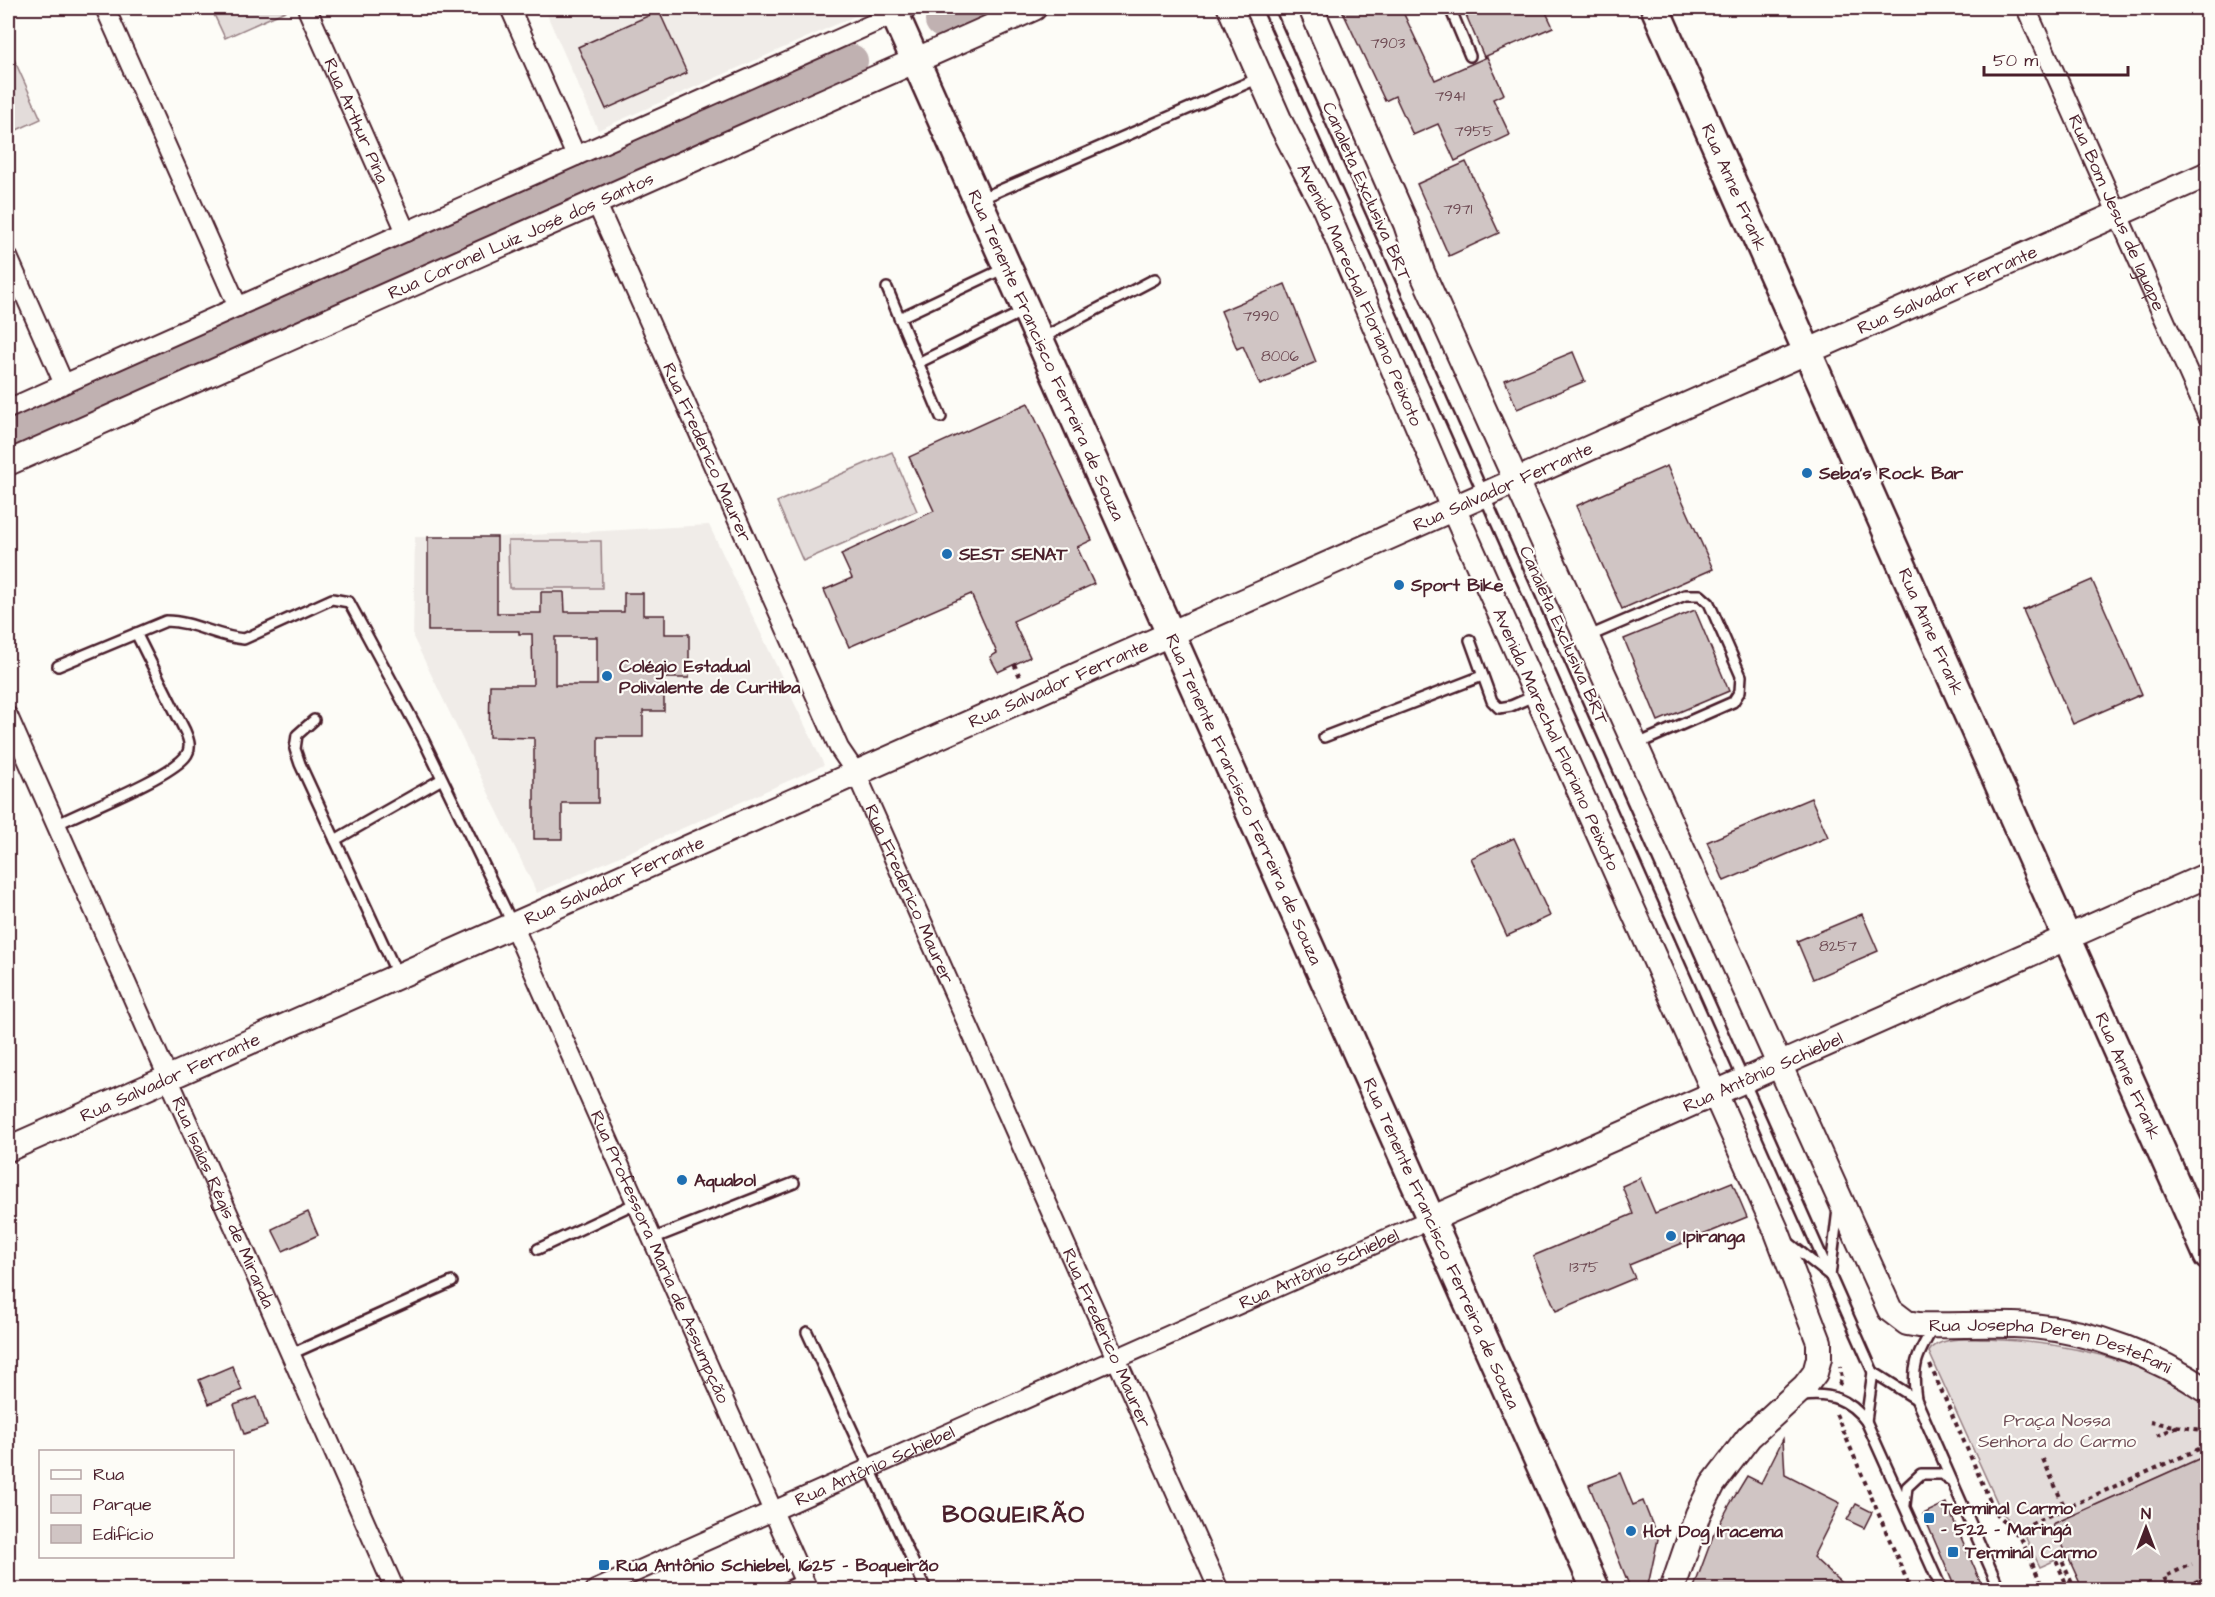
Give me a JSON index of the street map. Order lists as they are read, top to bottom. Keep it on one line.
{"streets":{"main road":["Rua Anne Frank","Rua Tenente Francisco Ferreira de Souza"],"street":["Rua Arthur Pina","Rua Bom Jesus de Iguape","Rua Coronel Luiz José dos Santos","Rua Salvador Ferrante","Avenida Marechal Floriano Peixoto","Rua Frederico Maurer","Rua Antônio Schiebel","Rua Isaías Régis de Miranda","Rua Professora Maria de Assumpção","Rua Josepha Deren Destefani"],"lane":["Canaleta Exclusiva BRT"]},"crossings":[["Rua Anne Frank","Rua Salvador Ferrante"],["Rua Anne Frank","Rua Antônio Schiebel"],["Canaleta Exclusiva BRT","Rua Salvador Ferrante"],["Canaleta Exclusiva BRT","Avenida Marechal Floriano Peixoto"],["Canaleta Exclusiva BRT","Rua Antônio Schiebel"],["Rua Bom Jesus de Iguape","Rua Salvador Ferrante"],["Rua Coronel Luiz José dos Santos","Rua Tenente Francisco Ferreira de Souza"],["Rua Coronel Luiz José dos Santos","Rua Frederico Maurer"],["Rua Salvador Ferrante","Avenida Marechal Floriano Peixoto"],["Rua Salvador Ferrante","Rua Tenente Francisco Ferreira de Souza"],["Rua Salvador Ferrante","Rua Frederico Maurer"],["Rua Salvador Ferrante","Rua Isaías Régis de Miranda"],["Rua Salvador Ferrante","Rua Professora Maria de Assumpção"],["Avenida Marechal Floriano Peixoto","Rua Antônio Schiebel"],["Rua Tenente Francisco Ferreira de Souza","Rua Antônio Schiebel"],["Rua Frederico Maurer","Rua Antônio Schiebel"],["Rua Antônio Schiebel","Rua Professora Maria de Assumpção"]],"districts":["BOQUEIRÃO"],"parks":["Praça Nossa Senhora do Carmo"],"places":{"other":["Seba's Rock Bar","SEST SENAT","Sport Bike","Colégio Estadual Polivalente de Curitiba","Aquabol","Ipiranga","Hot Dog Iracema"],"transit":["Terminal Carmo - 522 - Maringá","Terminal Carmo","Rua Antônio Schiebel, 1625 - Boqueirão"]},"house_numbers":["7903","7941","7955","7971","7990","8006","8257","1375"],"legend":["Rua","Parque","Edifício"],"scale_bar":"50 m","north":"top"}
